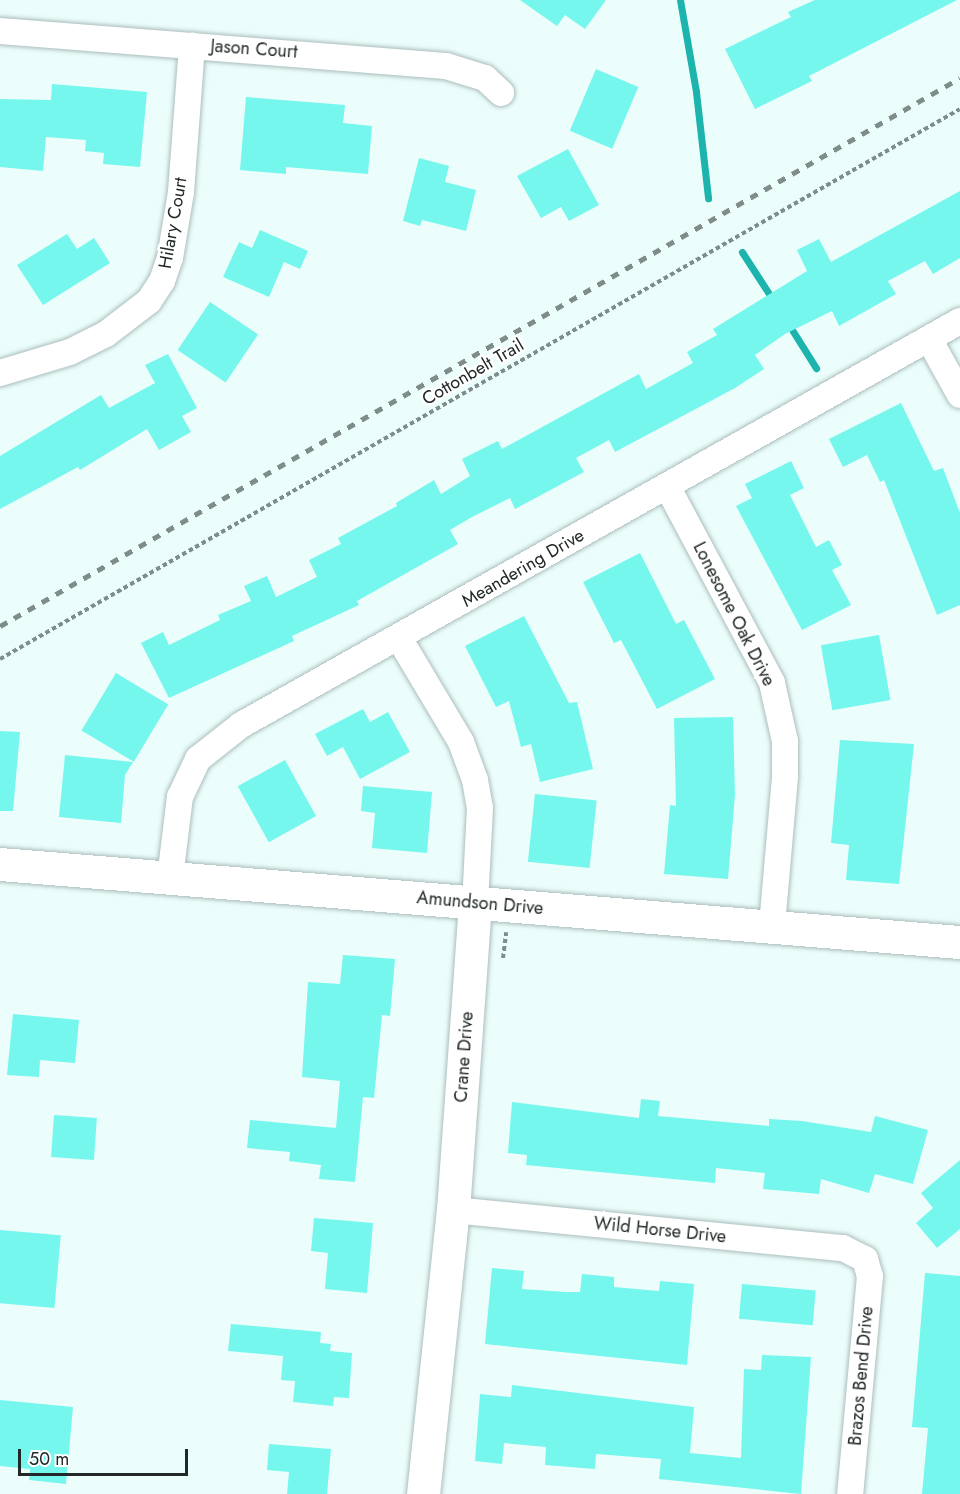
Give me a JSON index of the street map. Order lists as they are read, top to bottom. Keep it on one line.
{"streets":{"street":["Jason Court","Hilary Court","Meandering Drive","Lonesome Oak Drive","Amundson Drive","Crane Drive","Wild Horse Drive","Brazos Bend Drive"],"path":["Cottonbelt Trail"]},"crossings":[["Jason Court","Hilary Court"],["Meandering Drive","Lonesome Oak Drive"],["Meandering Drive","Amundson Drive"],["Meandering Drive","Crane Drive"],["Lonesome Oak Drive","Amundson Drive"],["Amundson Drive","Crane Drive"],["Crane Drive","Wild Horse Drive"],["Wild Horse Drive","Brazos Bend Drive"]],"scale_bar":"50 m"}
